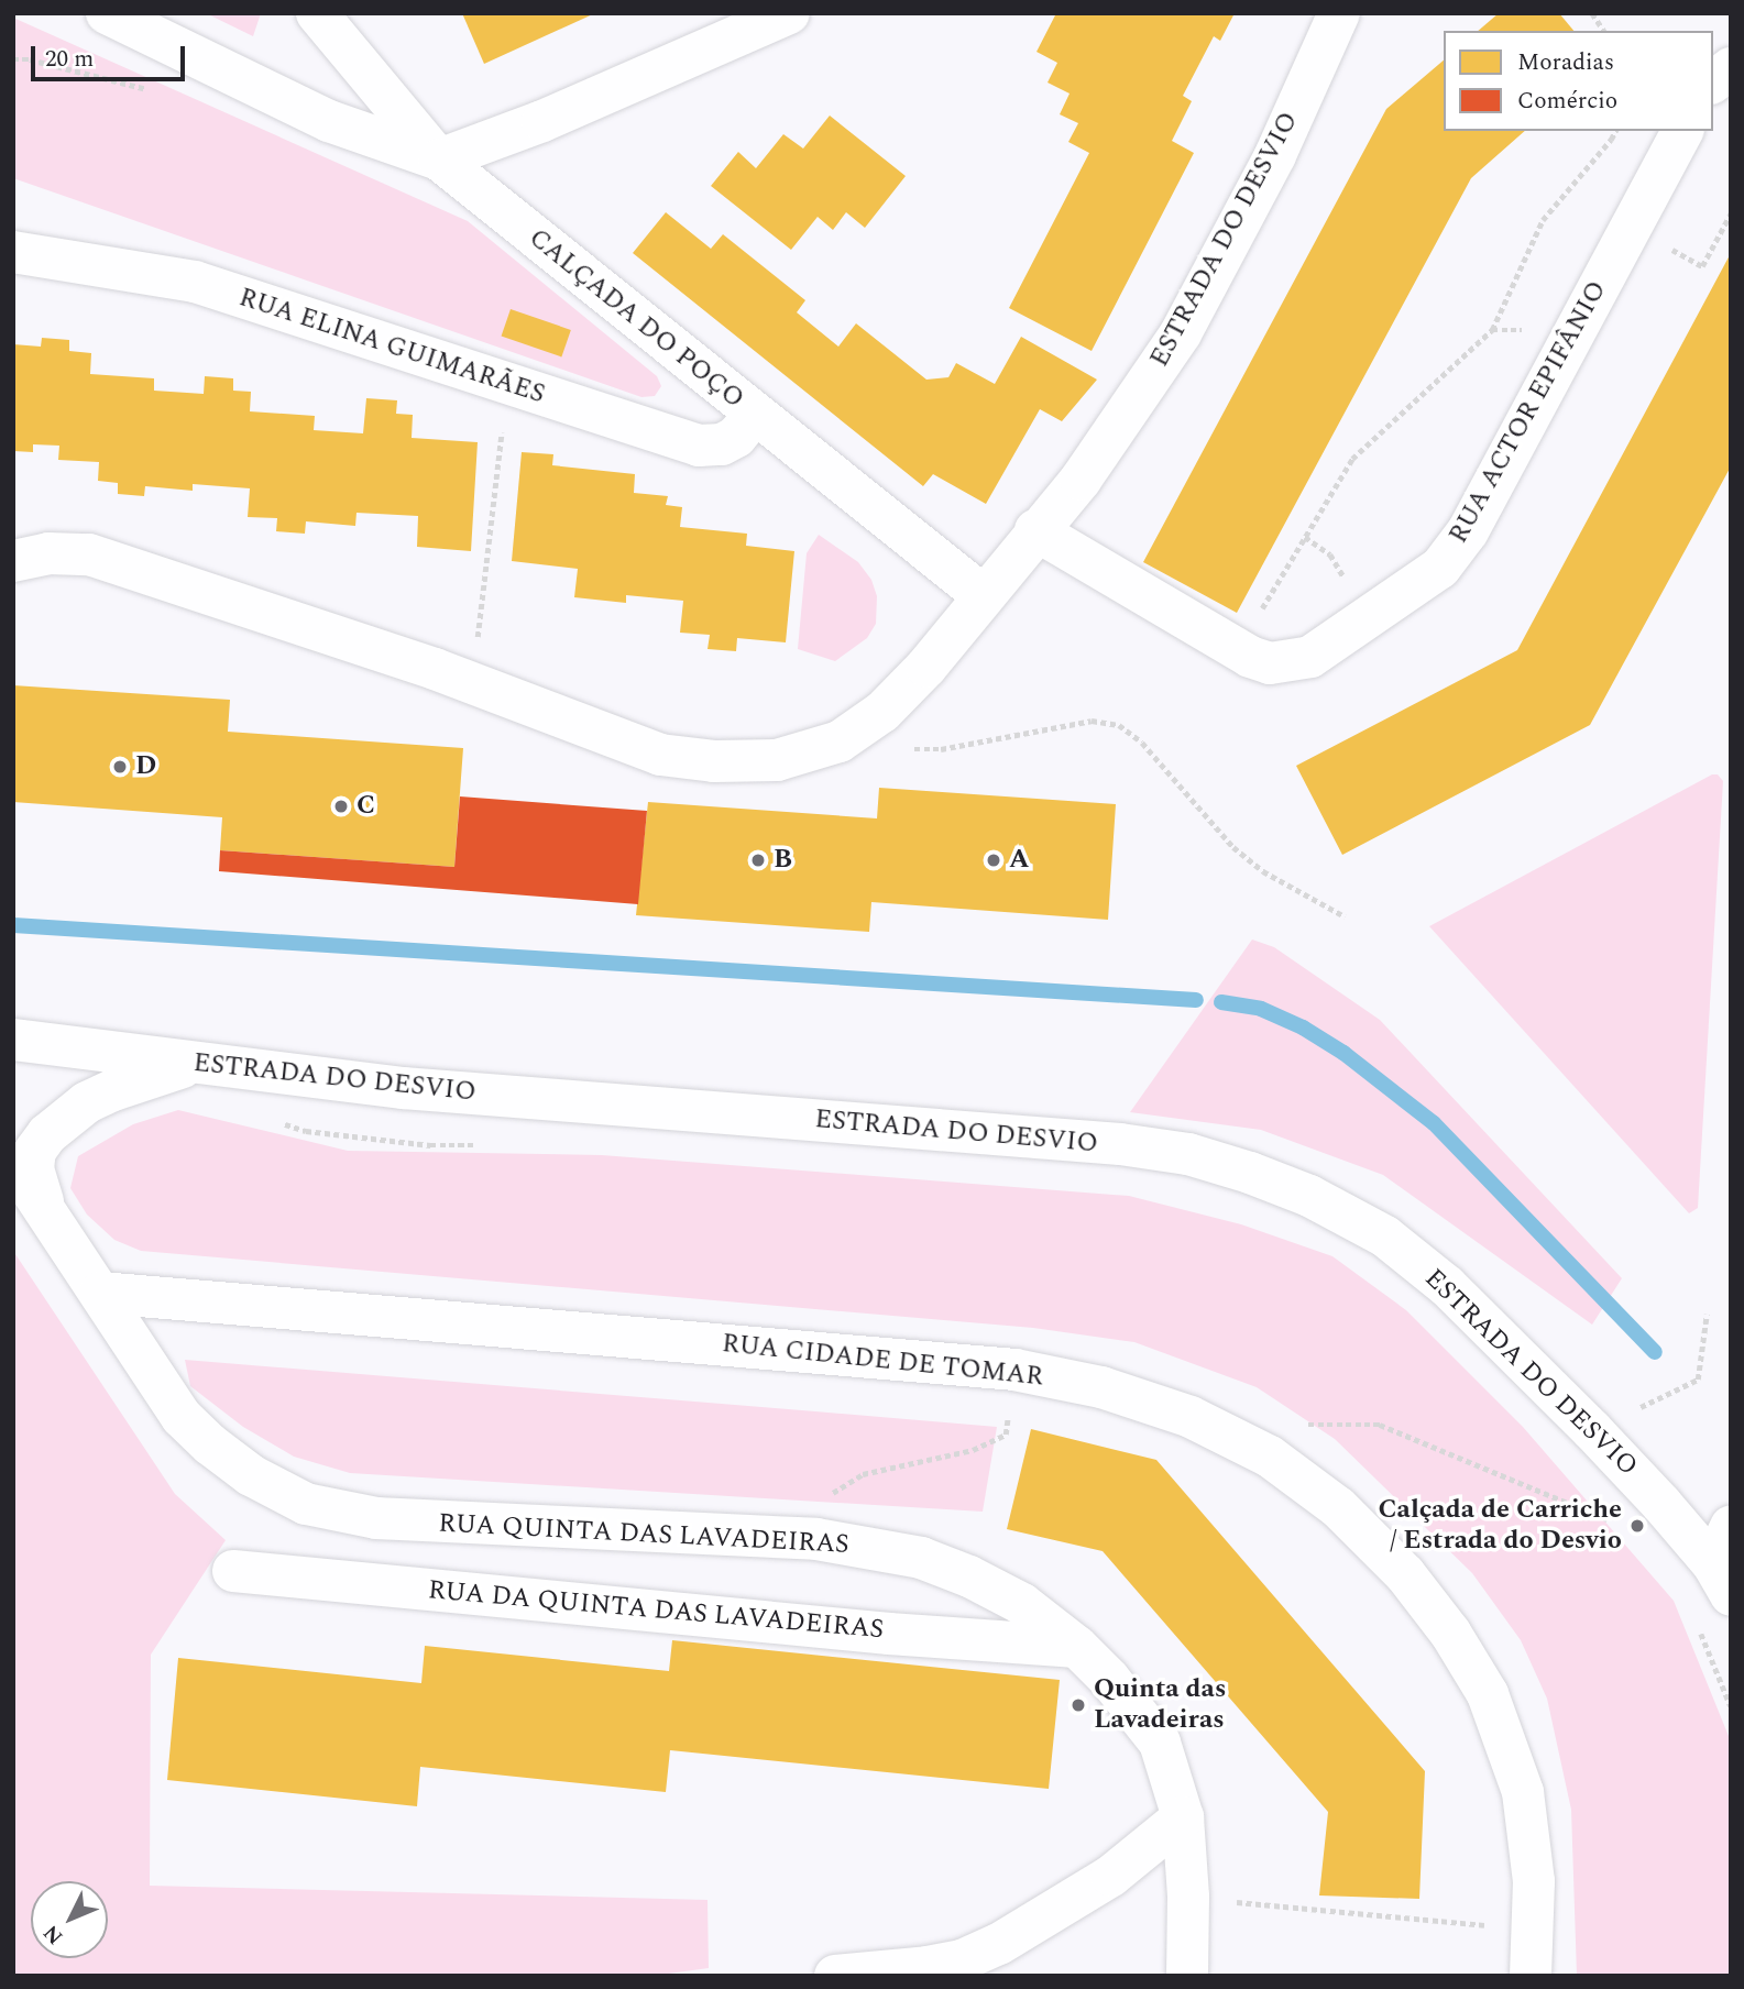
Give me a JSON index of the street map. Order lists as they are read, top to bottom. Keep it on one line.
{"streets":{"street":["ESTRADA DO DESVIO","CALÇADA DO POÇO","RUA ELINA GUIMARÃES","RUA ACTOR EPIFÂNIO","RUA CIDADE DE TOMAR","RUA QUINTA DAS LAVADEIRAS","RUA DA QUINTA DAS LAVADEIRAS"]},"crossings":[["ESTRADA DO DESVIO","CALÇADA DO POÇO"],["ESTRADA DO DESVIO","RUA ACTOR EPIFÂNIO"],["CALÇADA DO POÇO","RUA ELINA GUIMARÃES"],["RUA CIDADE DE TOMAR","RUA QUINTA DAS LAVADEIRAS"],["RUA QUINTA DAS LAVADEIRAS","RUA DA QUINTA DAS LAVADEIRAS"]],"places":["D","C","B","A","Calçada de Carriche / Estrada do Desvio","Quinta das Lavadeiras"],"legend":["Moradias","Comércio"],"scale_bar":"20 m","north":"bottom left"}
